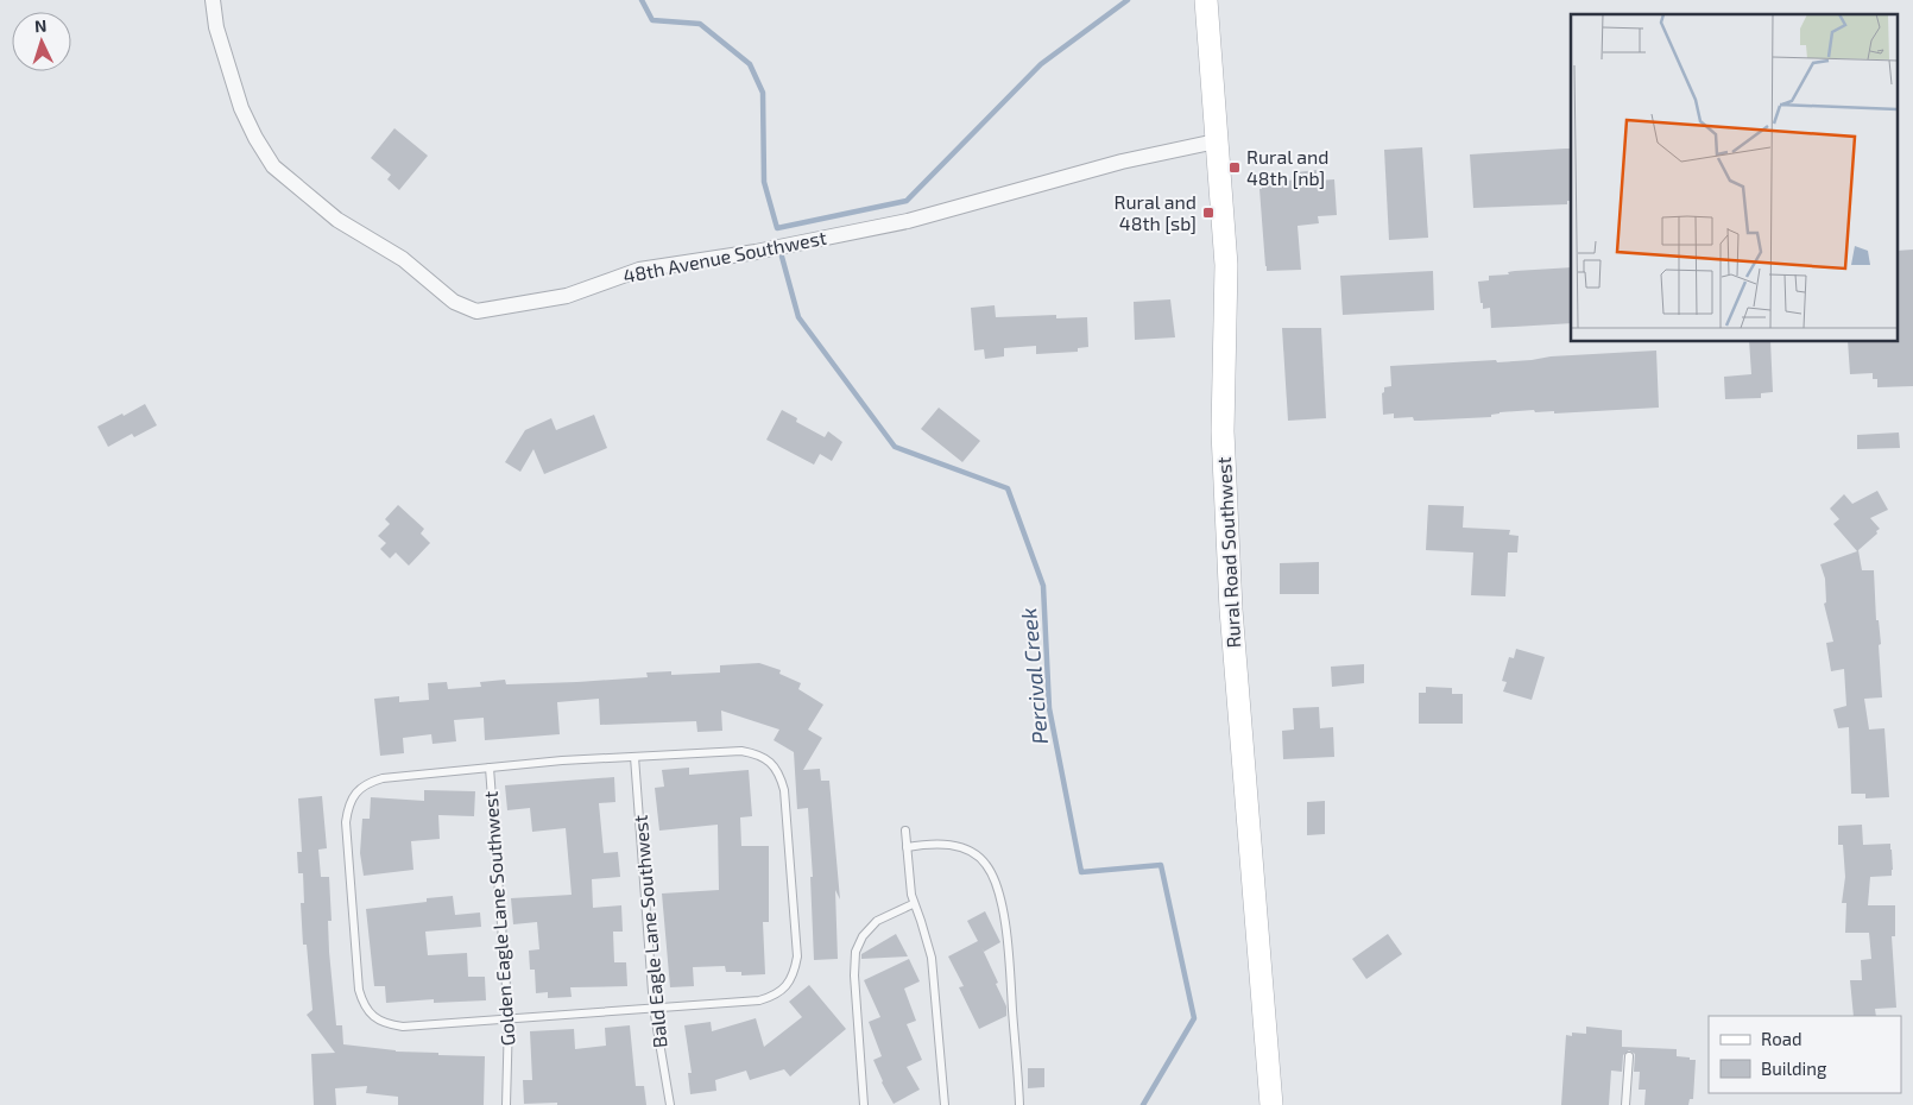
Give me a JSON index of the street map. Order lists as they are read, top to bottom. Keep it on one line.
{"streets":{"street":["48th Avenue Southwest","Rural Road Southwest"],"lane":["Golden Eagle Lane Southwest","Bald Eagle Lane Southwest"]},"crossings":[["48th Avenue Southwest","Rural Road Southwest"]],"water":["Percival Creek"],"places":{"transit":["Rural and 48th [nb]","Rural and 48th [sb]"]},"legend":["Road","Building"],"north":"top"}
